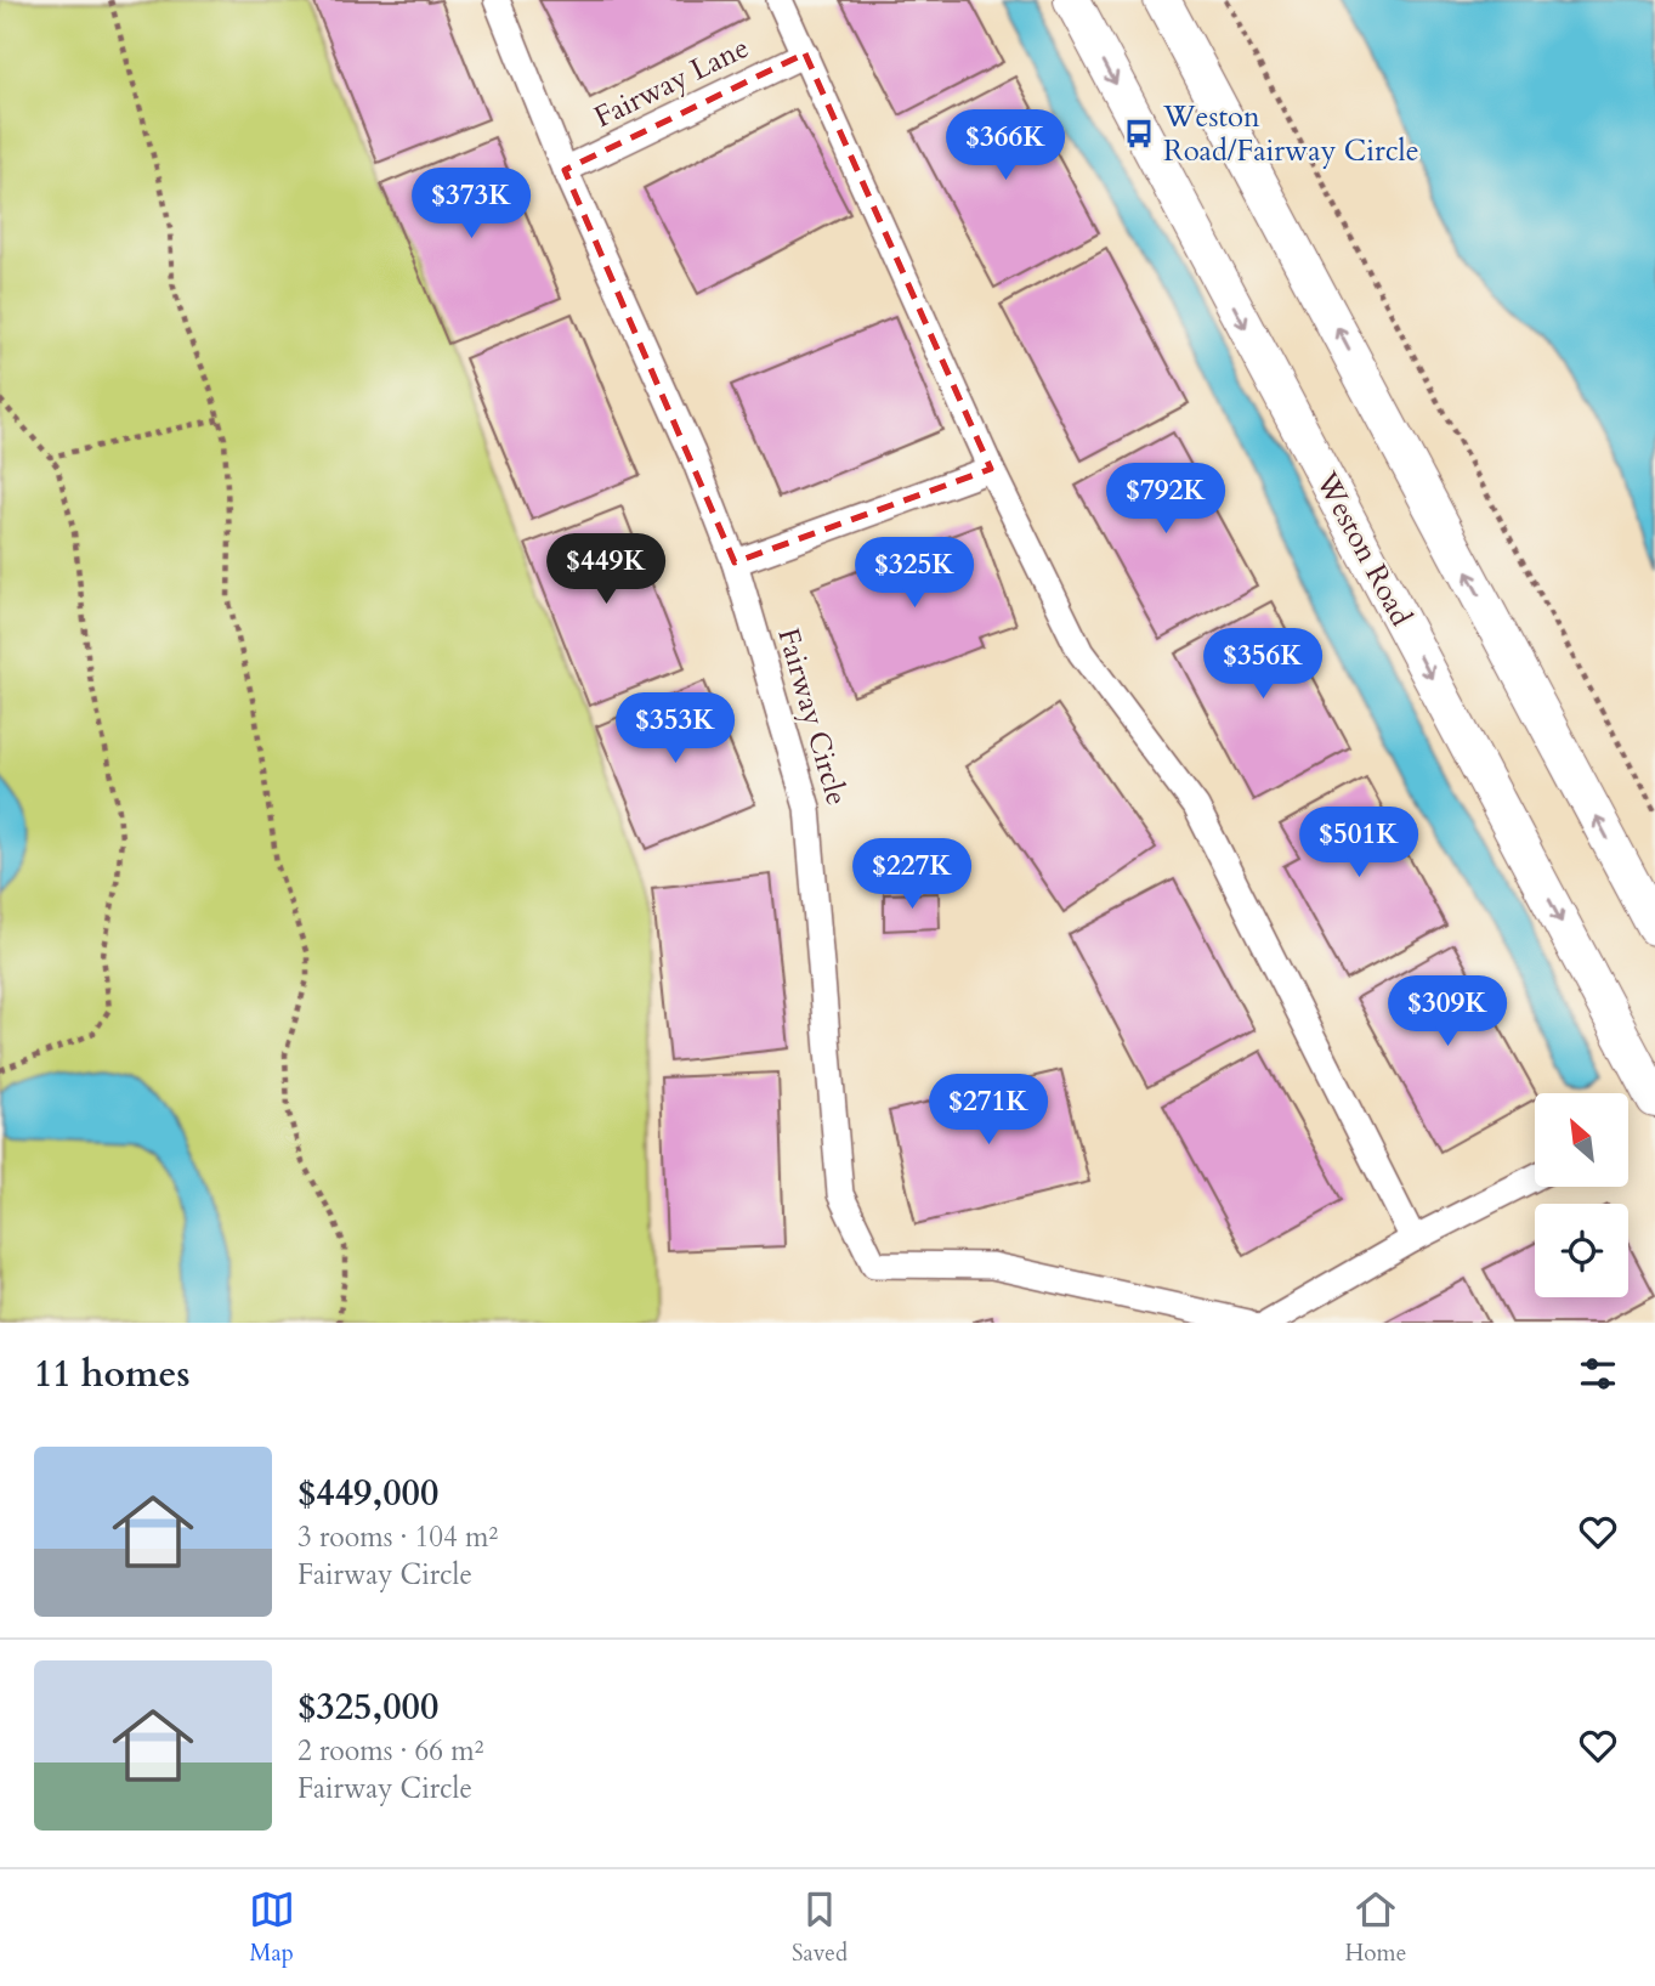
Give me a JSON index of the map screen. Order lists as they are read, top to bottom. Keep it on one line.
{"streets":{"main road":["Weston Road"],"street":["Fairway Lane","Fairway Circle"]},"crossings":[["Fairway Lane","Fairway Circle"]],"places":{"bus stop":["Weston Road/Fairway Circle"]},"north":"top left","page":{"price":["$366K","$373K","$792K","$449K","$325K","$356K","$353K","$501K","$227K","$309K","$271K"],"heading":"11 homes","list":[{"name":"$449,000","note":"3 rooms · 104 m² · Fairway Circle"},{"name":"$325,000","note":"2 rooms · 66 m² · Fairway Circle"}],"tabs":["Map","Saved","Home"]}}
